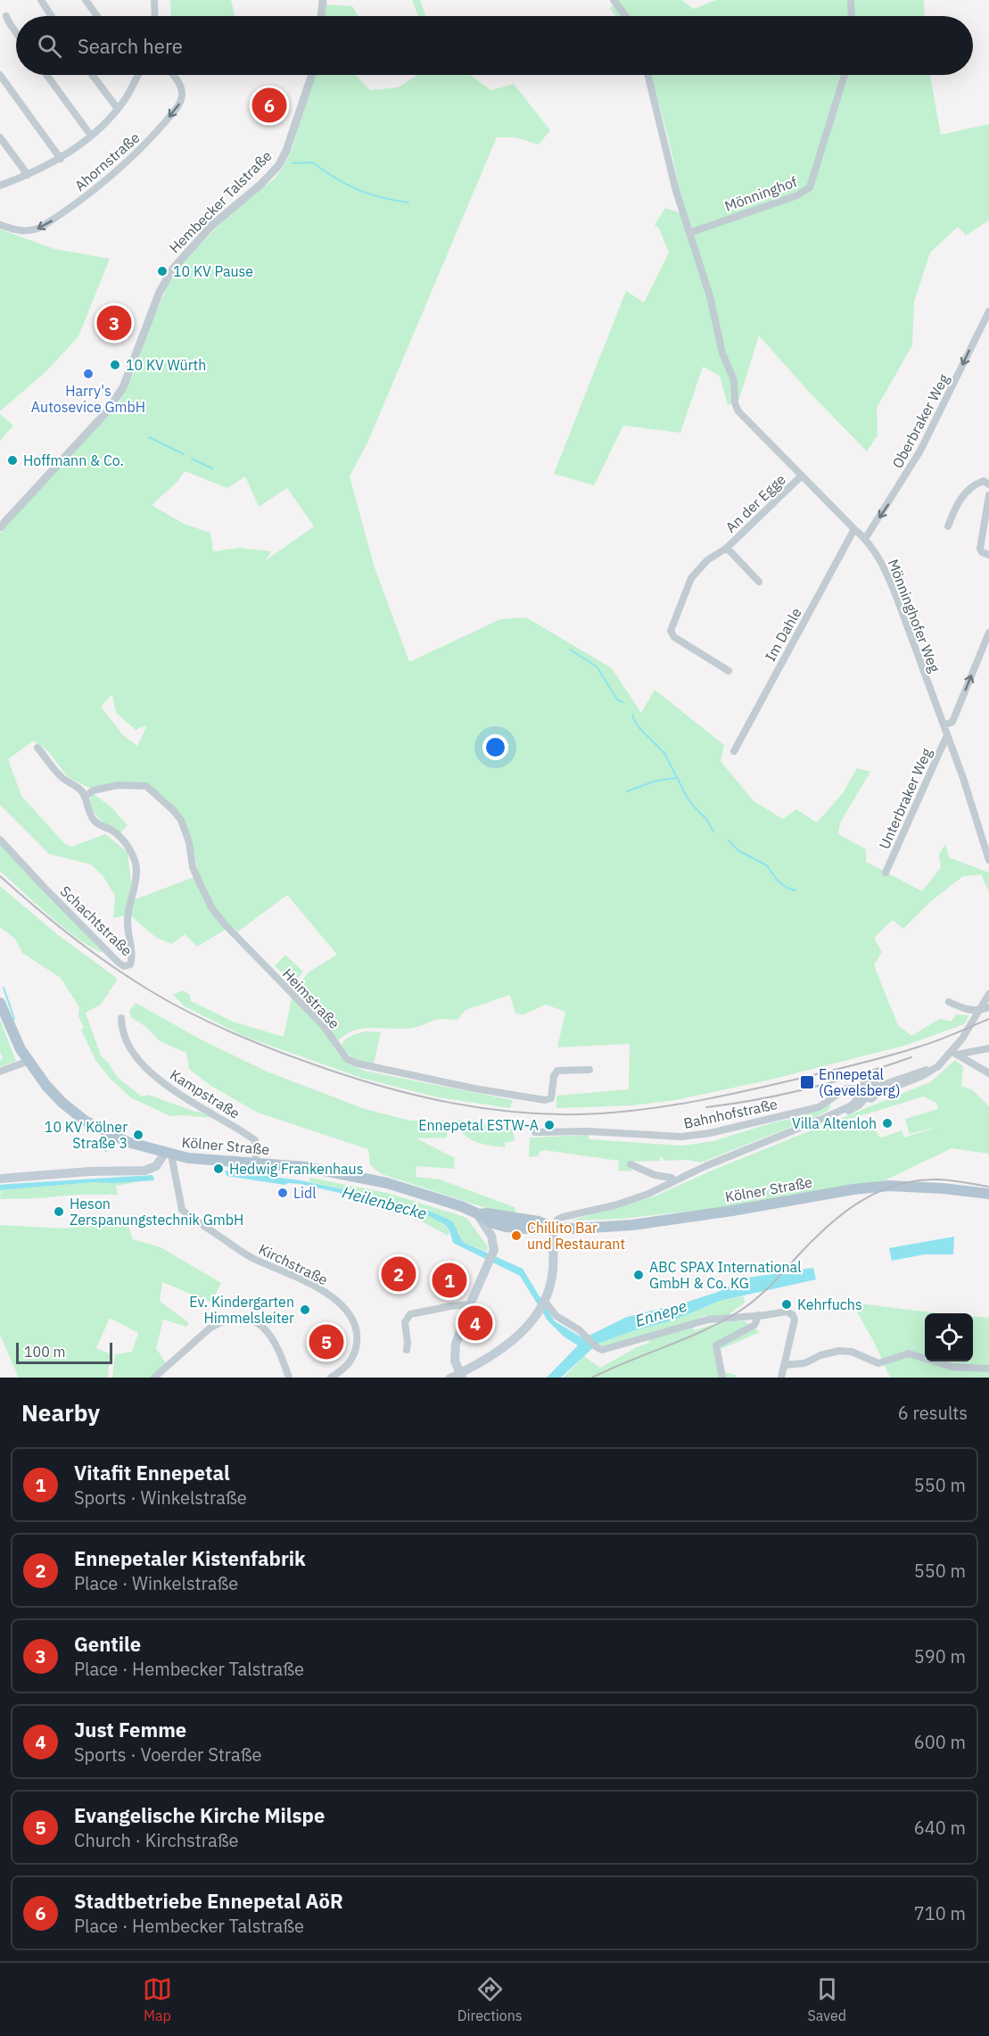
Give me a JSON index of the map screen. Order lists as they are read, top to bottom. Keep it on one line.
{"streets":{"main road":["Kölner Straße"],"street":["Ahornstraße","Mönninghof","Hembecker Talstraße","Oberbraker Weg","An der Egge","Mönninghofer Weg","Im Dahle","Unterbraker Weg","Schachtstraße","Heimstraße","Kampstraße","Bahnhofstraße","Kirchstraße"]},"crossings":[["Mönninghof","Mönninghofer Weg"],["Oberbraker Weg","Mönninghofer Weg"],["An der Egge","Mönninghofer Weg"],["Mönninghofer Weg","Im Dahle"],["Mönninghofer Weg","Unterbraker Weg"],["Schachtstraße","Heimstraße"],["Kampstraße","Kölner Straße"],["Bahnhofstraße","Kölner Straße"],["Kölner Straße","Kirchstraße"]],"one_way":["Oberbraker Weg"],"water":["Heilenbecke","Ennepe"],"places":{"other":["10 KV Pause","10 KV Würth","Harry's Autosevice GmbH","Hoffmann & Co.","Villa Altenloh","Ennepetal ESTW-A","10 KV Kölner Straße 3","Hedwig Frankenhaus","Lidl","Heson Zerspanungstechnik GmbH","Chillito Bar und Restaurant","ABC SPAX International GmbH & Co. KG","Kehrfuchs","Ev. Kindergarten Himmelsleiter"],"transit":["Ennepetal (Gevelsberg)"]},"scale_bar":"100 m","page":{"search":"Search here","pins":["6","3","2","1","4","5"],"scale":"100 m","heading":["Nearby","6 results"],"list":[{"mark":"1","name":"Vitafit Ennepetal","note":"Sports · Winkelstraße","value":"550 m"},{"mark":"2","name":"Ennepetaler Kistenfabrik","note":"Place · Winkelstraße","value":"550 m"},{"mark":"3","name":"Gentile","note":"Place · Hembecker Talstraße","value":"590 m"},{"mark":"4","name":"Just Femme","note":"Sports · Voerder Straße","value":"600 m"},{"mark":"5","name":"Evangelische Kirche Milspe","note":"Church · Kirchstraße","value":"640 m"},{"mark":"6","name":"Stadtbetriebe Ennepetal AöR","note":"Place · Hembecker Talstraße","value":"710 m"}],"nav":["Map","Directions","Saved"]}}
